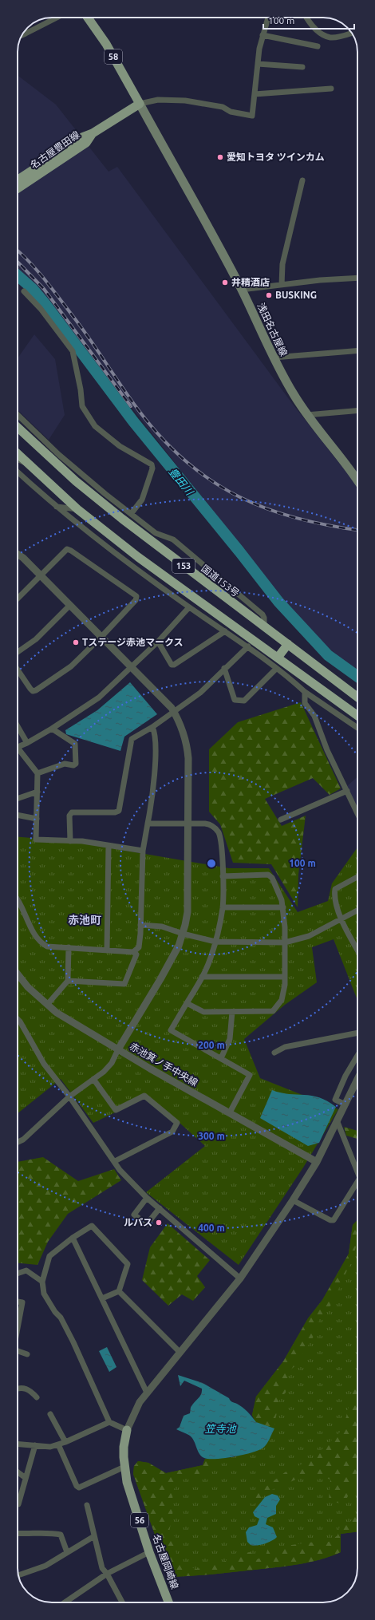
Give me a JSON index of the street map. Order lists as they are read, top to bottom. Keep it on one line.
{"streets":{"highway":["153","国道153号"],"main road":["58","名古屋豊田線","浅田名古屋線","56","名古屋岡崎線"],"street":["赤池箕ノ手中央線"]},"crossings":[["58","名古屋豊田線"],["58","浅田名古屋線"],["名古屋豊田線","浅田名古屋線"]],"districts":["赤池町"],"water":["豊田川","笠寺池"],"places":["愛知トヨタ ツインカム","井精酒店","BUSKING","Tステージ赤池マークス","ルパス"],"scale_bar":"100 m","rings":["100 m","200 m","300 m","400 m"]}
